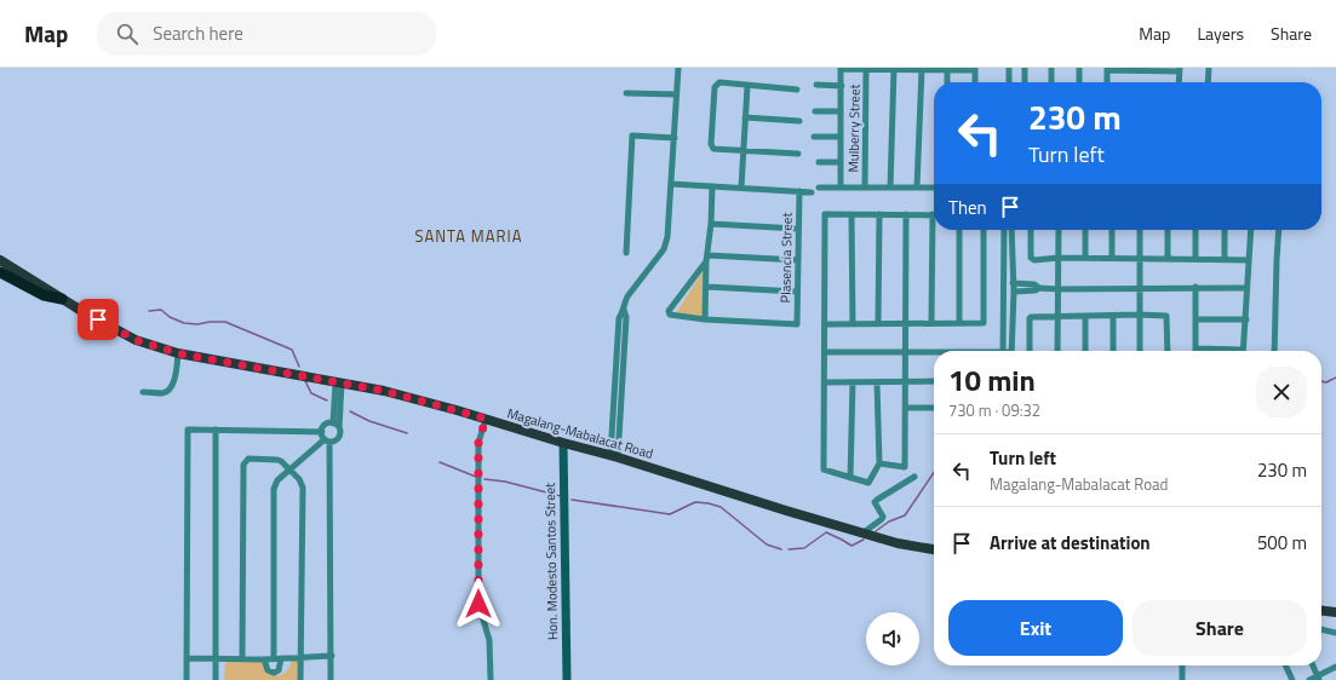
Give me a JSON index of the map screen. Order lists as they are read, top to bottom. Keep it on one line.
{"streets":{"main road":["Magalang-Mabalacat Road"],"street":["Mulberry Street","Plasencia Street","Hon. Modesto Santos Street"]},"crossings":[["Magalang-Mabalacat Road","Hon. Modesto Santos Street"]],"districts":["SANTA MARIA"],"page":{"header":"Map","search":"Search here","nav":["Map","Layers","Share"],"turn":["230 m","Turn left"],"then":"Then","heading":["10 min","730 m · 09:32"],"list":[{"name":"Turn left","note":"Magalang-Mabalacat Road","value":"230 m"},{"name":"Arrive at destination","value":"500 m"}],"buttons":["Exit","Share"]}}
